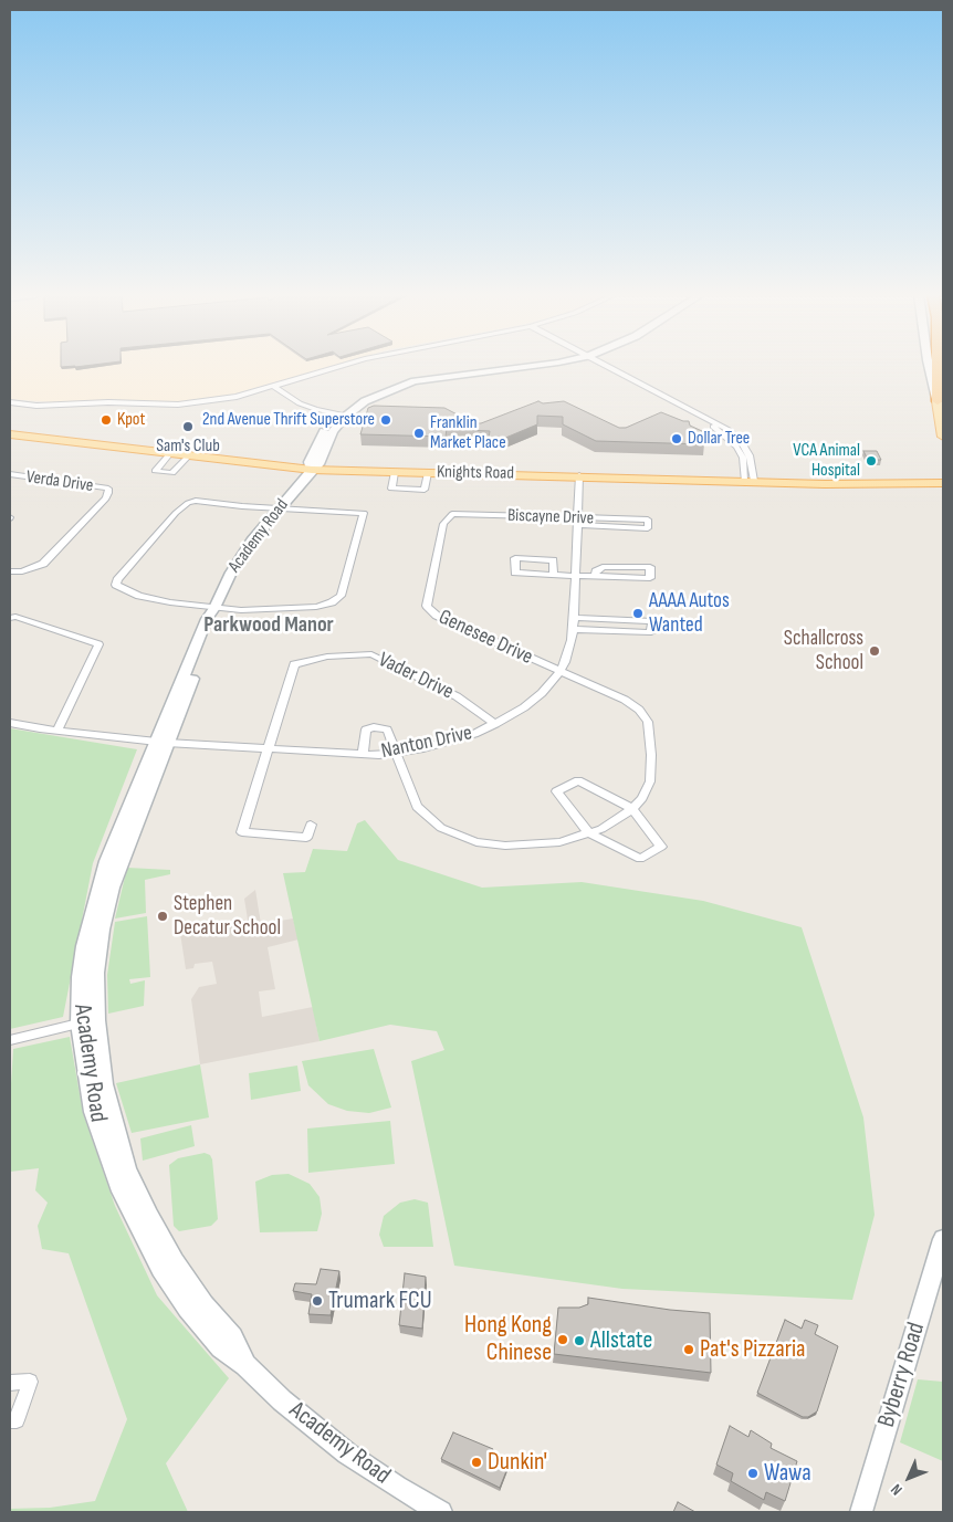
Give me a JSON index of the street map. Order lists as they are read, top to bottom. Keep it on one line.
{"streets":{"main road":["Knights Road"],"street":["Verda Drive","Biscayne Drive","Academy Road","Genesee Drive","Vader Drive","Nanton Drive","Byberry Road"]},"crossings":[["Knights Road","Academy Road"],["Knights Road","Nanton Drive"],["Biscayne Drive","Genesee Drive"],["Biscayne Drive","Nanton Drive"],["Academy Road","Nanton Drive"],["Genesee Drive","Nanton Drive"],["Vader Drive","Nanton Drive"]],"districts":["Parkwood Manor"],"places":["Kpot","2nd Avenue Thrift Superstore","Sam's Club","Franklin Market Place","Dollar Tree","VCA Animal Hospital","AAAA Autos Wanted","Schallcross School","Stephen Decatur School","Trumark FCU","Hong Kong Chinese","Allstate","Pat's Pizzaria","Dunkin'","Wawa"],"north":"bottom left"}
